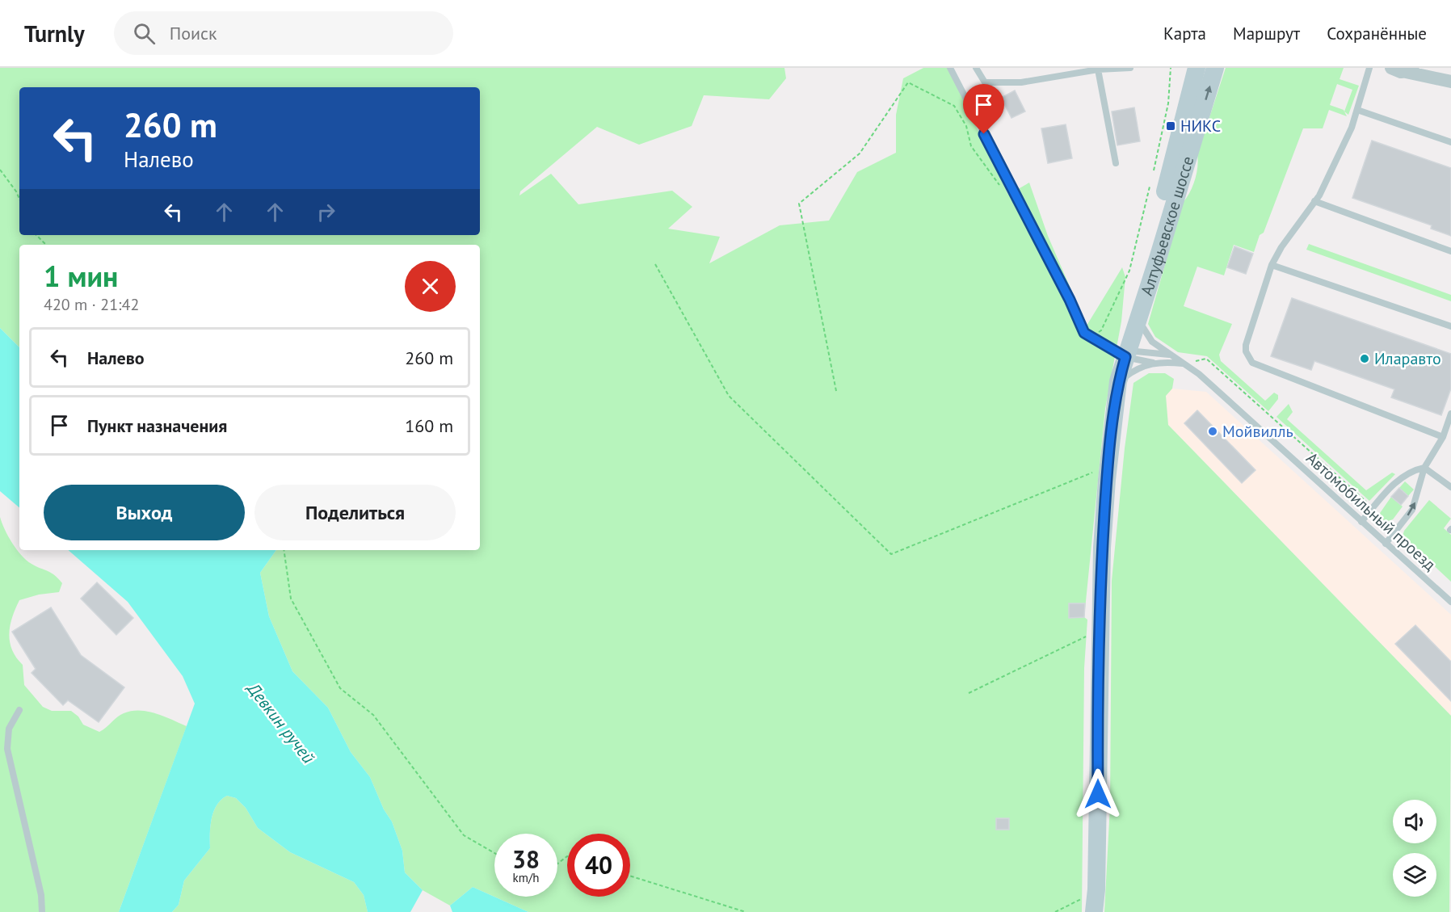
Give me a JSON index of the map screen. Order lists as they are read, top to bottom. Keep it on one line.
{"streets":{"street":["Алтуфьевское шоссе"],"lane":["Автомобильный проезд"]},"crossings":[["Алтуфьевское шоссе","Автомобильный проезд"]],"water":["Девкин ручей"],"places":{"transit":["НИКС"],"other":["Иларавто","Мойвилль"]},"page":{"header":"Turnly","search":"Поиск","nav":["Карта","Маршрут","Сохранённые"],"turn":["260 m","Налево"],"heading":["1 мин","420 m · 21:42"],"list":[{"name":"Налево","value":"260 m"},{"name":"Пункт назначения","value":"160 m"}],"buttons":["Выход","Поделиться"],"speed":"38 km/h","limit":"40"}}
